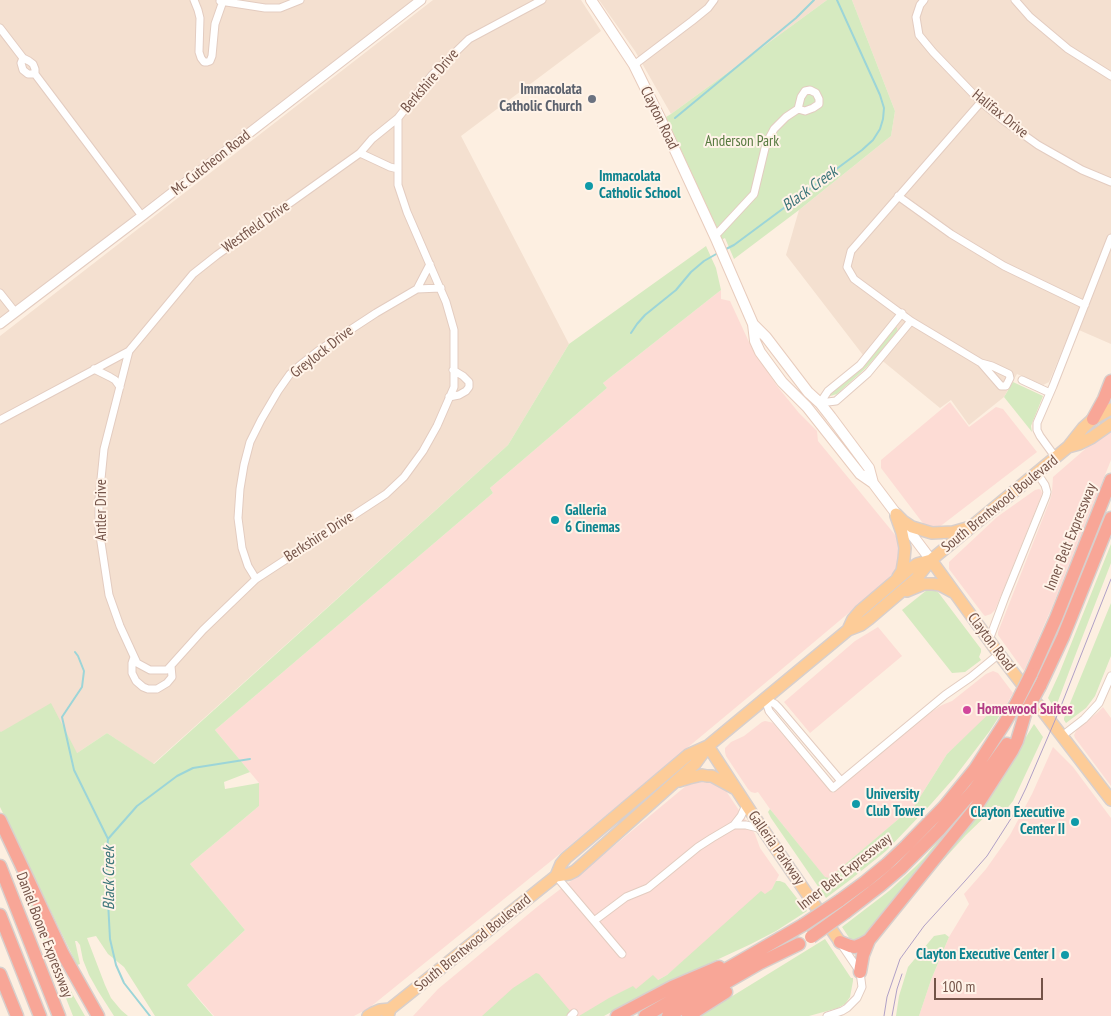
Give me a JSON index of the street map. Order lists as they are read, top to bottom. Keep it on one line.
{"streets":{"highway":["Inner Belt Expressway","Daniel Boone Expressway"],"main road":["Clayton Road","South Brentwood Boulevard","Galleria Parkway"],"street":["Berkshire Drive","Halifax Drive","Mc Cutcheon Road","Westfield Drive","Greylock Drive","Antler Drive"]},"crossings":[["Berkshire Drive","Westfield Drive"],["Berkshire Drive","Greylock Drive"],["Berkshire Drive","Antler Drive"],["Clayton Road","South Brentwood Boulevard"],["Westfield Drive","Antler Drive"],["South Brentwood Boulevard","Galleria Parkway"]],"water":["Black Creek"],"parks":["Anderson Park"],"places":["Immacolata Catholic Church","Immacolata Catholic School","Galleria 6 Cinemas","Homewood Suites","University Club Tower","Clayton Executive Center II","Clayton Executive Center I"],"scale_bar":"100 m"}
